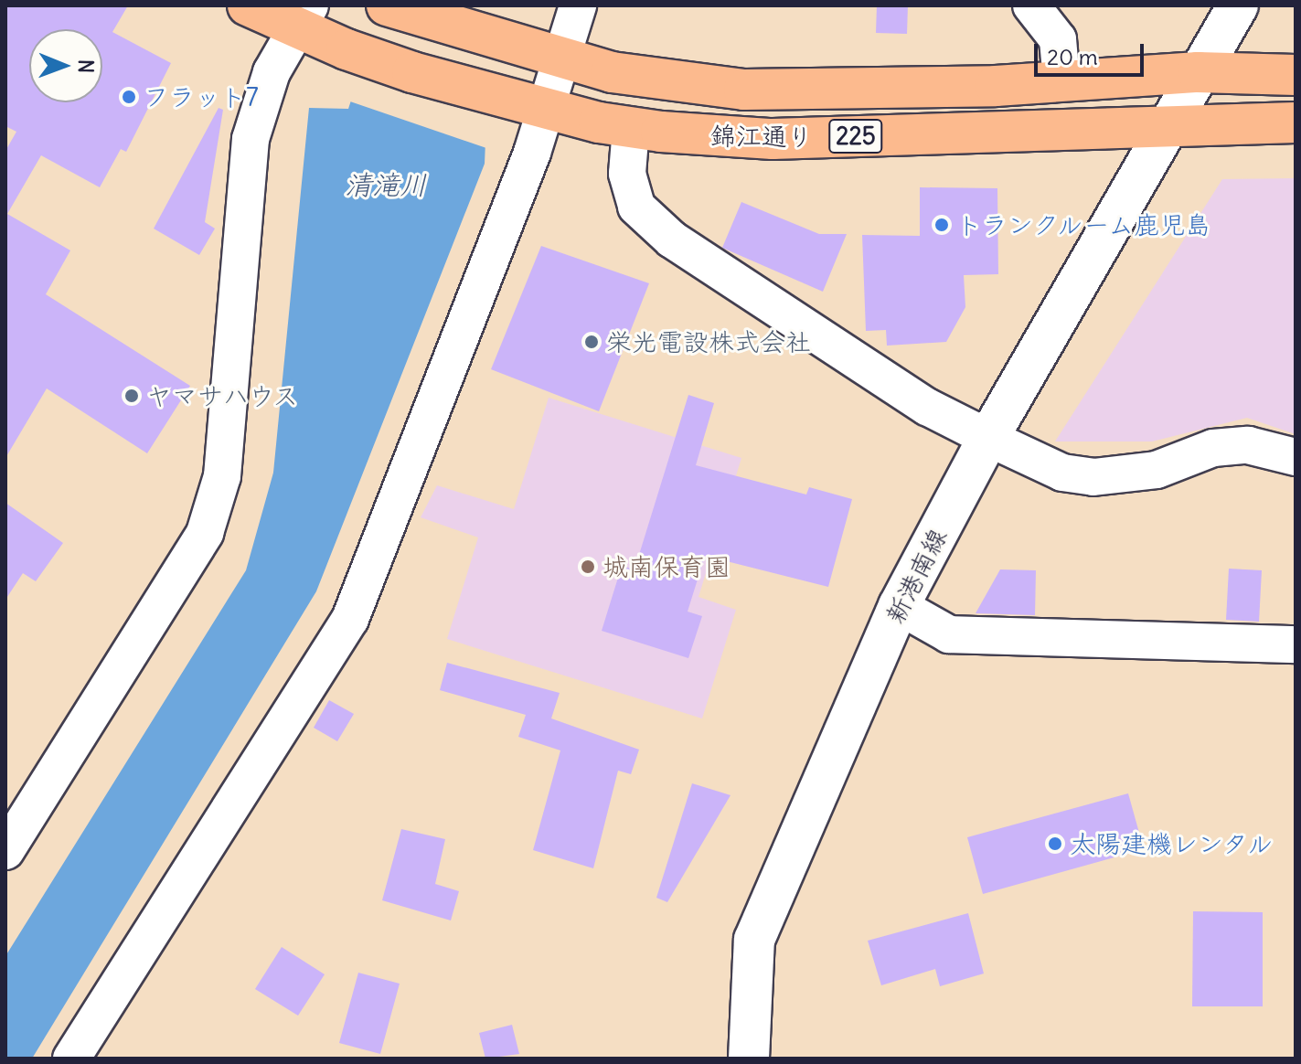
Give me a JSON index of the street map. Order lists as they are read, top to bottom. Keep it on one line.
{"streets":{"highway":["錦江通り","225"],"street":["新港南線"]},"crossings":[["錦江通り","新港南線"]],"water":["清滝川"],"places":["フラット7","トランクルーム鹿児島","栄光電設株式会社","ヤマサハウス","城南保育園","太陽建機レンタル"],"scale_bar":"20 m","north":"right"}
